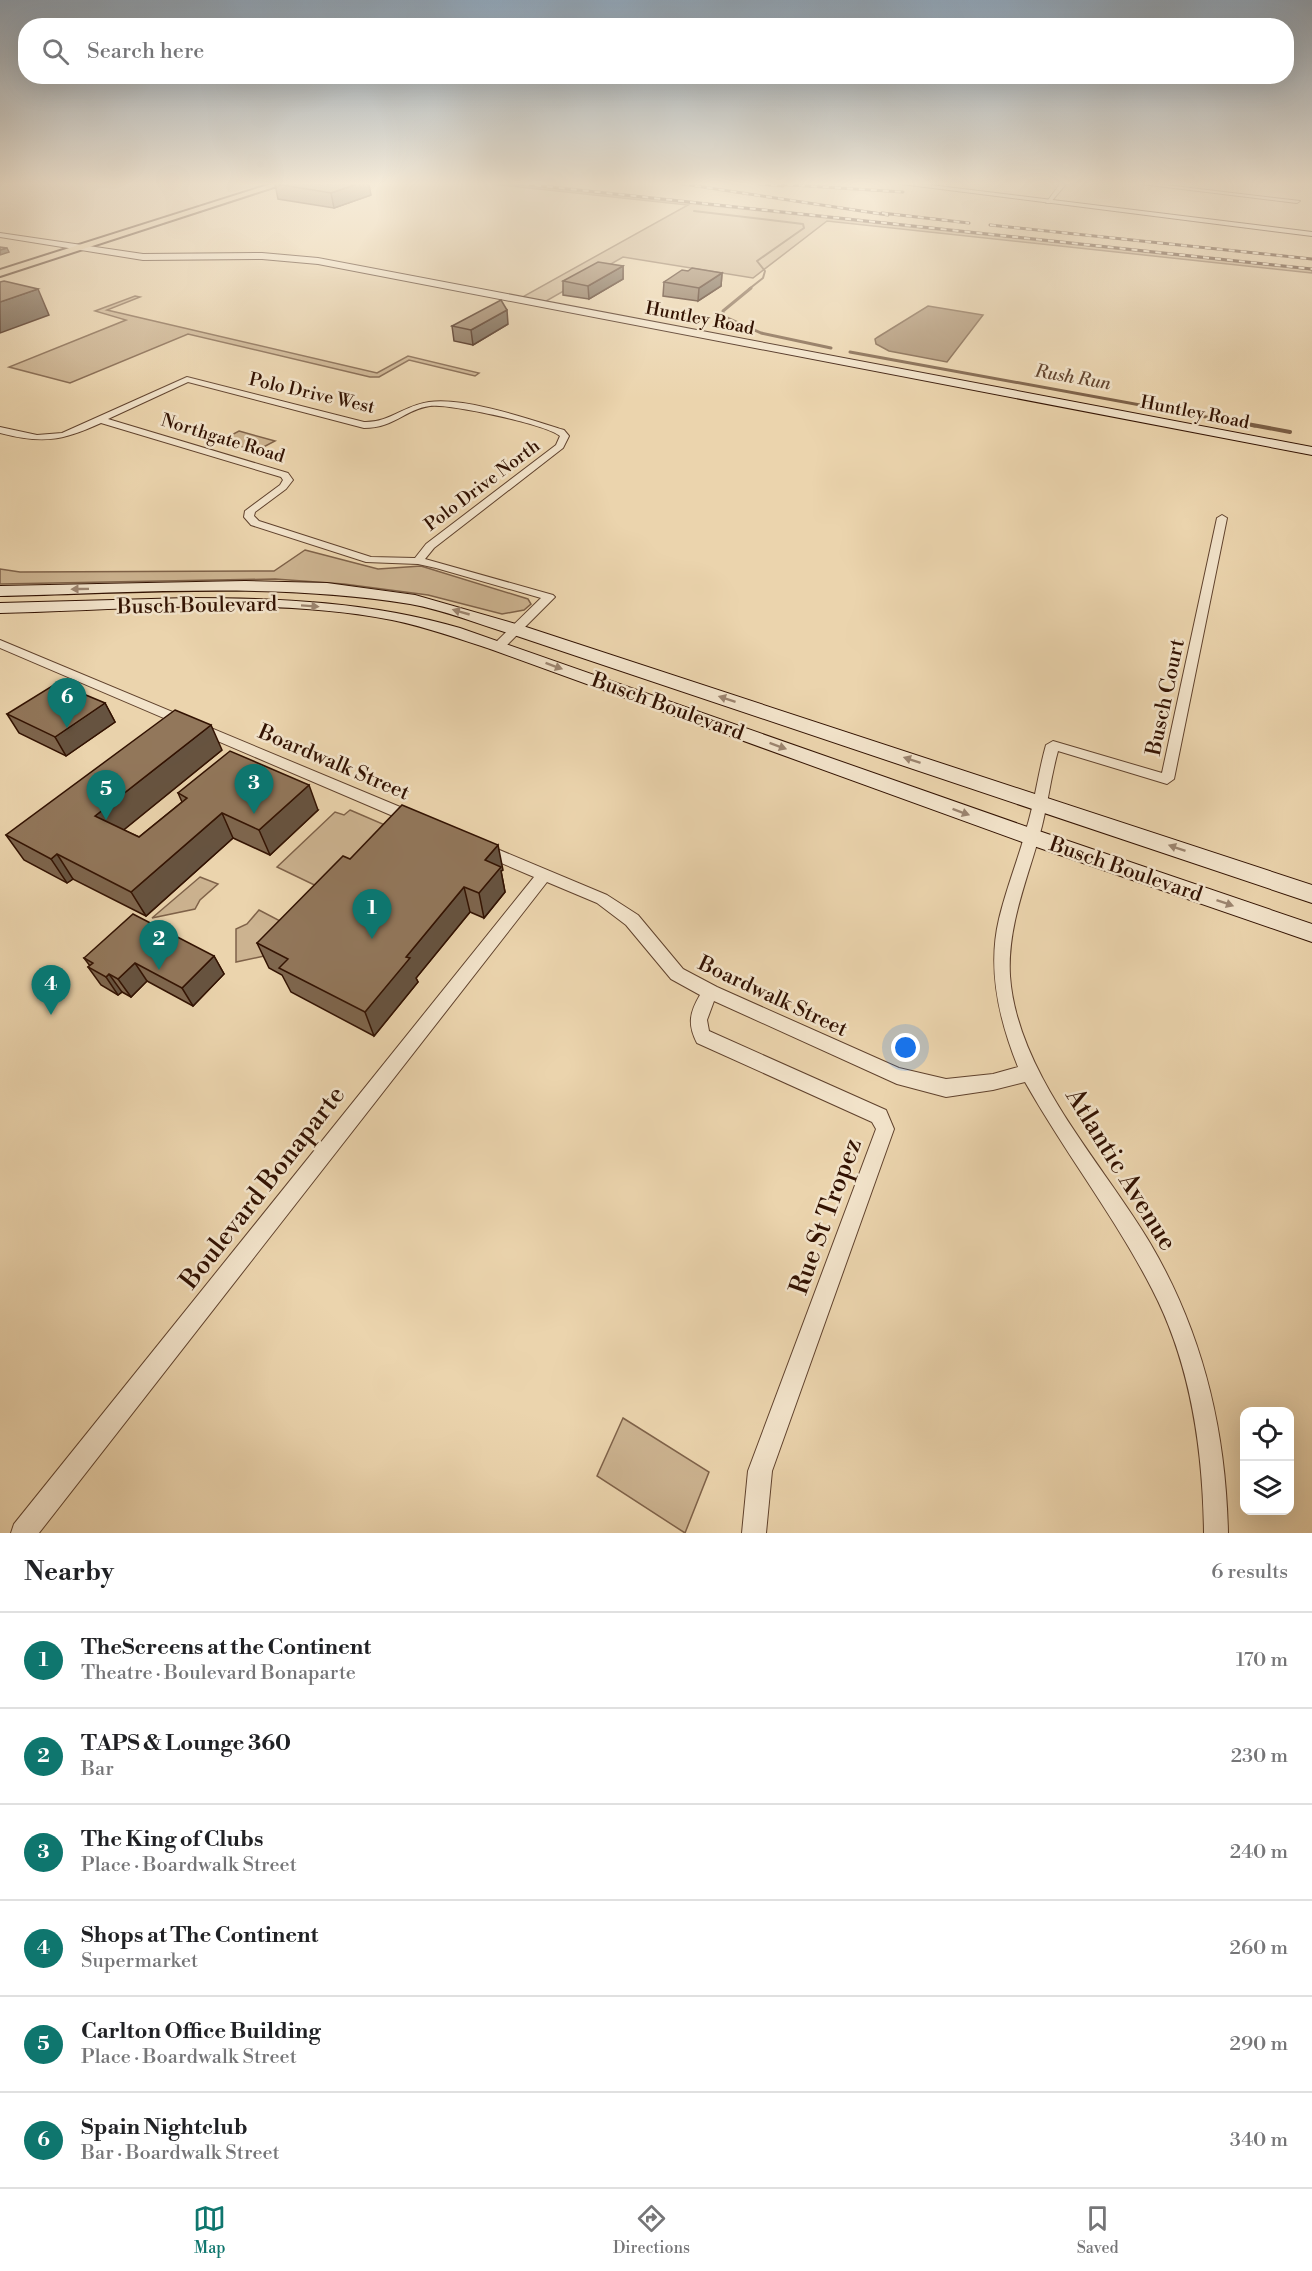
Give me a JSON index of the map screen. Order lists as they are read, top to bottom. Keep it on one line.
{"streets":{"main road":["Huntley Road","Busch Boulevard"],"street":["Polo Drive West","Northgate Road","Polo Drive North","Busch Court","Boardwalk Street","Atlantic Avenue","Boulevard Bonaparte","Rue St Tropez"]},"crossings":[["Polo Drive West","Northgate Road"],["Polo Drive West","Polo Drive North"],["Northgate Road","Polo Drive North"],["Northgate Road","Busch Boulevard"],["Busch Boulevard","Busch Court"],["Busch Boulevard","Atlantic Avenue"],["Busch Court","Atlantic Avenue"],["Boardwalk Street","Atlantic Avenue"],["Boardwalk Street","Boulevard Bonaparte"],["Boardwalk Street","Rue St Tropez"]],"water":["Rush Run"],"page":{"search":"Search here","pins":["6","3","5","1","2","4"],"heading":["Nearby","6 results"],"list":[{"mark":"1","name":"TheScreens at the Continent","note":"Theatre · Boulevard Bonaparte","value":"170 m"},{"mark":"2","name":"TAPS & Lounge 360","note":"Bar","value":"230 m"},{"mark":"3","name":"The King of Clubs","note":"Place · Boardwalk Street","value":"240 m"},{"mark":"4","name":"Shops at The Continent","note":"Supermarket","value":"260 m"},{"mark":"5","name":"Carlton Office Building","note":"Place · Boardwalk Street","value":"290 m"},{"mark":"6","name":"Spain Nightclub","note":"Bar · Boardwalk Street","value":"340 m"}],"nav":["Map","Directions","Saved"]}}
